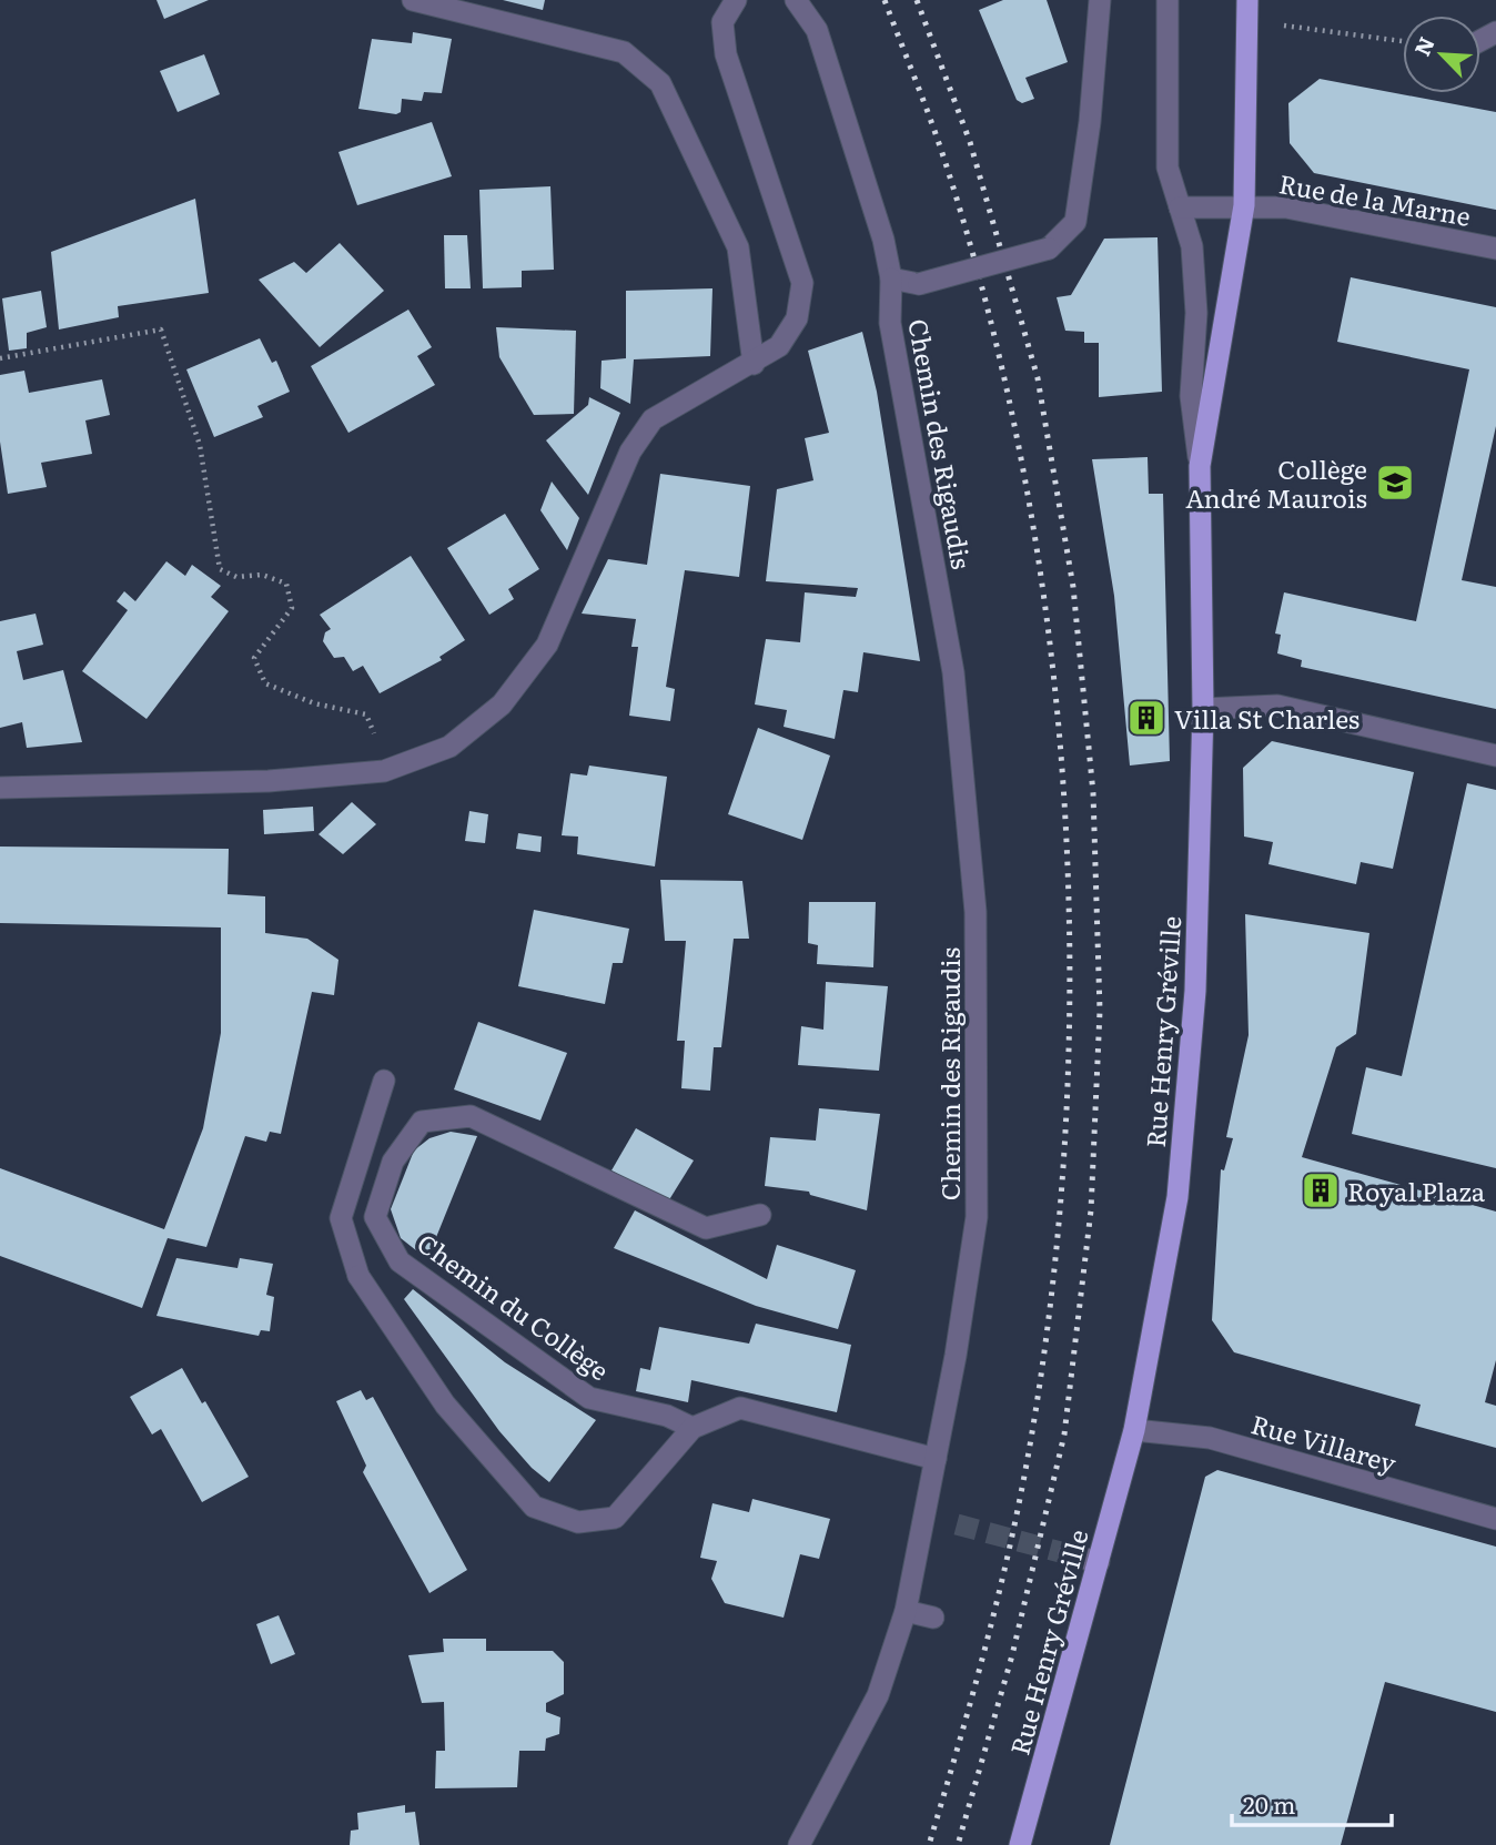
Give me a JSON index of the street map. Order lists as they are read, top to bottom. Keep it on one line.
{"streets":{"main road":["Rue Henry Gréville"],"street":["Rue de la Marne","Chemin des Rigaudis","Chemin du Collège","Rue Villarey"]},"crossings":[["Rue de la Marne","Rue Henry Gréville"],["Rue Henry Gréville","Rue Villarey"]],"places":{"school or university":["Collège André Maurois"],"building":["Villa St Charles","Royal Plaza"]},"scale_bar":"20 m","north":"top left"}
